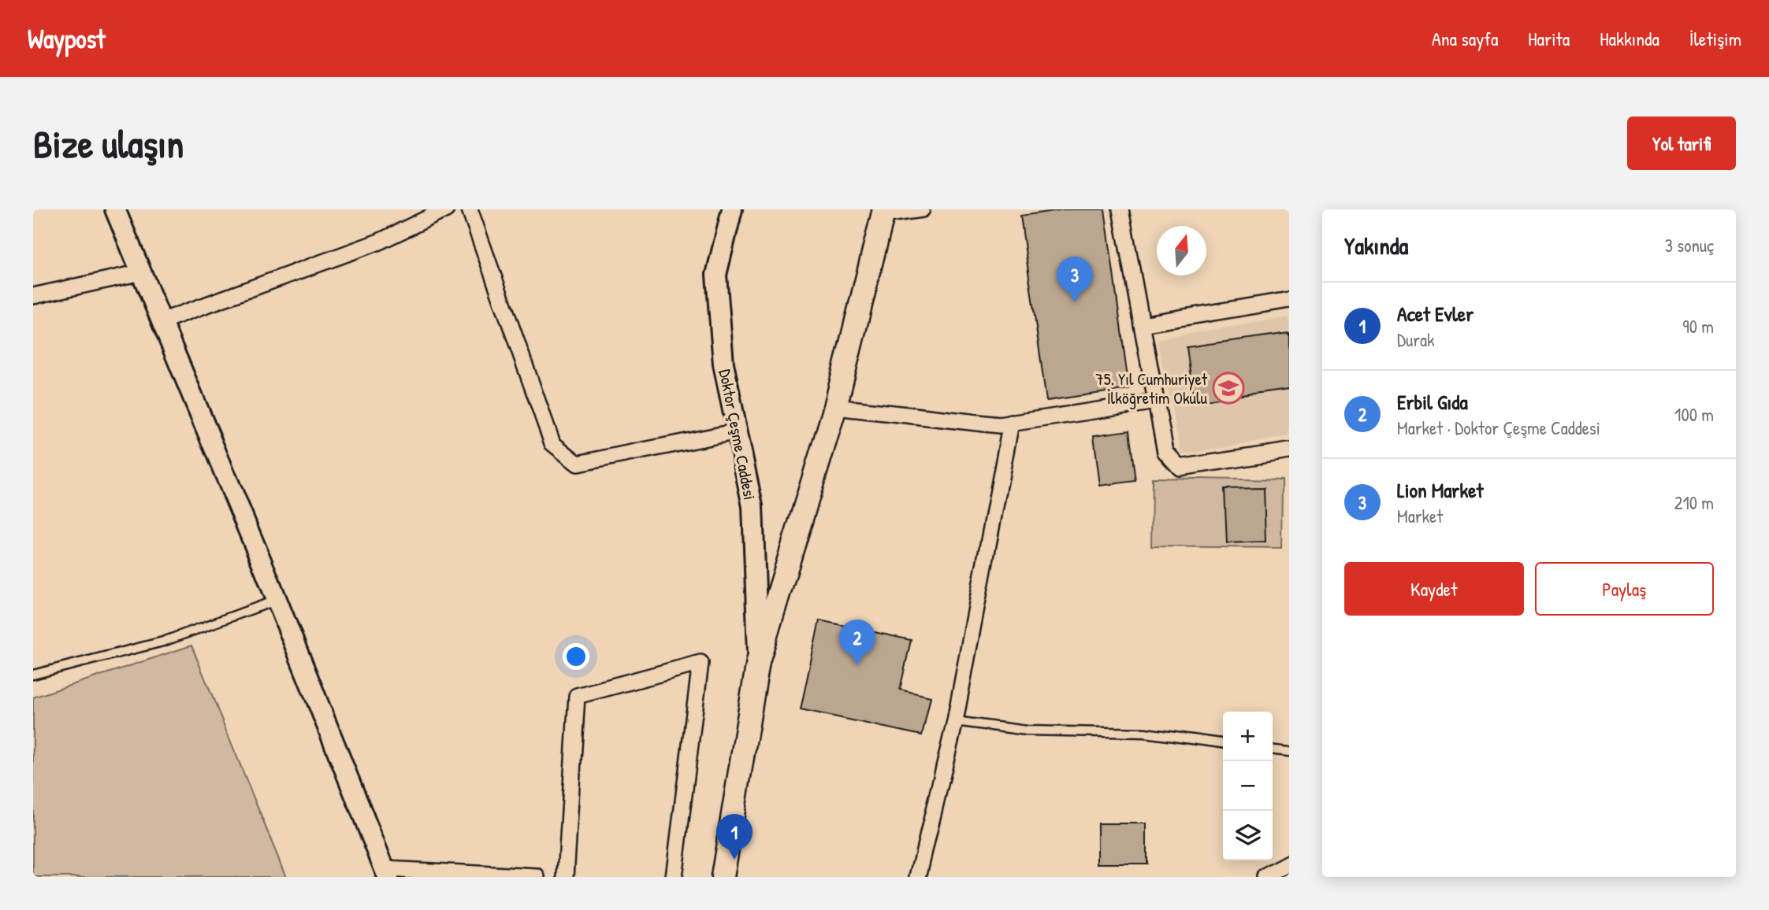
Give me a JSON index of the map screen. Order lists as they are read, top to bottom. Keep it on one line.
{"streets":{"street":["Doktor Çeşme Caddesi"]},"places":{"school or university":["75. Yıl Cumhuriyet İlköğretim Okulu"]},"north":"top","page":{"header":"Waypost","nav":["Ana sayfa","Harita","Hakkında","İletişim"],"buttons":["Yol tarifi",["Kaydet","Paylaş"]],"title":"Bize ulaşın","heading":["Yakında","3 sonuç"],"pins":["3","2","1"],"list":[{"mark":"1","name":"Acet Evler","note":"Durak","value":"90 m"},{"mark":"2","name":"Erbil Gıda","note":"Market · Doktor Çeşme Caddesi","value":"100 m"},{"mark":"3","name":"Lion Market","note":"Market","value":"210 m"}],"map_buttons":["+","−"]}}
